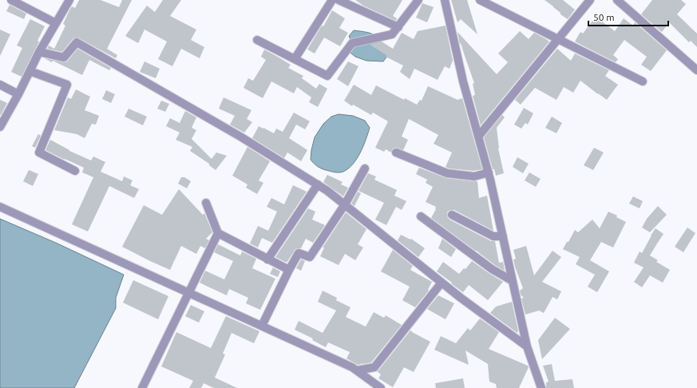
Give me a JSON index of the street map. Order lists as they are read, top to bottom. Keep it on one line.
{"scale_bar":"50 m"}
